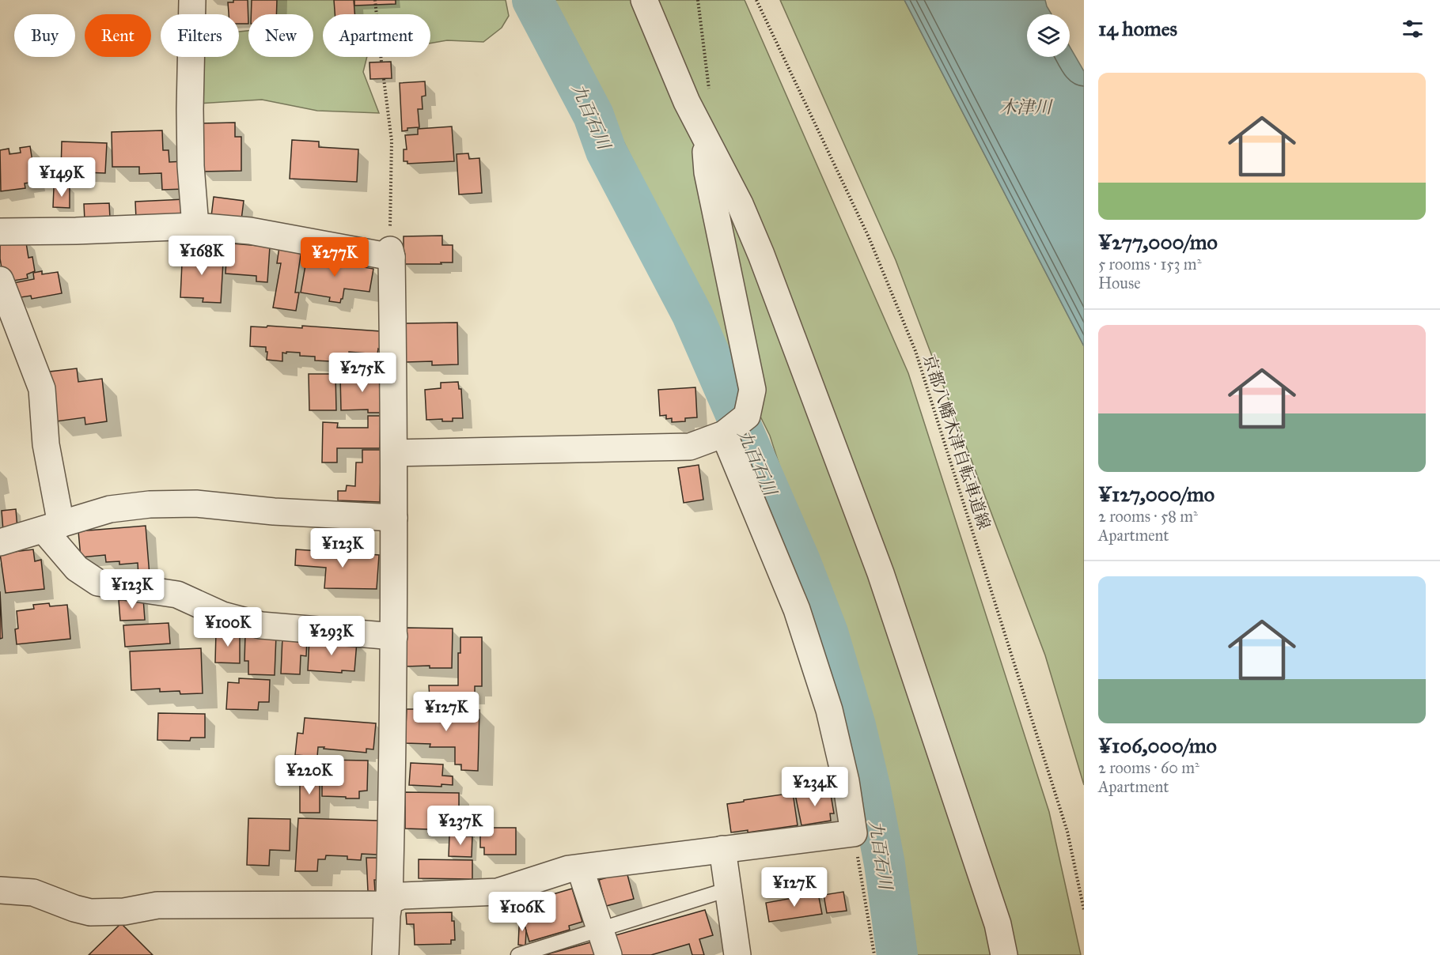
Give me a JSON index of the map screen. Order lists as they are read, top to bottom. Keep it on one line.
{"streets":{"path":["京都八幡木津自転車道線"]},"water":["木津川","九百石川"],"page":{"heading":"14 homes","chip":["Buy","Rent","Filters","New","Apartment"],"list":[{"name":"¥277,000/mo","note":"5 rooms · 153 m² · House"},{"name":"¥127,000/mo","note":"2 rooms · 58 m² · Apartment"},{"name":"¥106,000/mo","note":"2 rooms · 60 m² · Apartment"}],"price":["¥149K","¥168K","¥277K","¥275K","¥123K","¥123K","¥100K","¥293K","¥127K","¥220K","¥234K","¥237K","¥127K","¥106K"]}}
